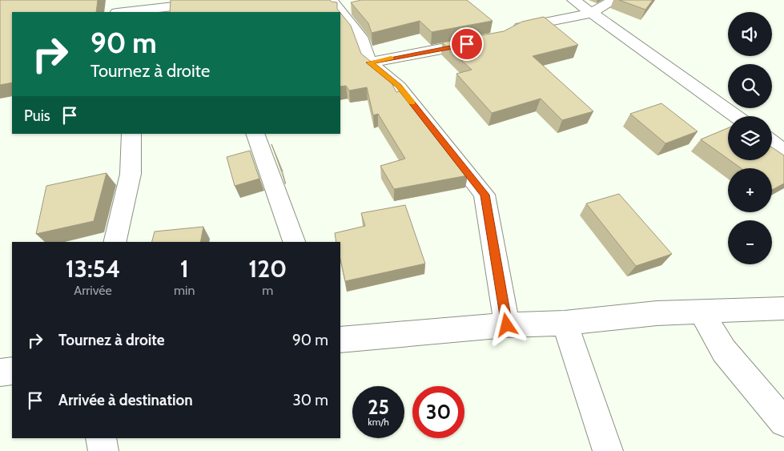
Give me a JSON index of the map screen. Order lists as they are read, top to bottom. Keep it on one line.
{"page":{"map_buttons":["+","−"],"turn":["90 m","Tournez à droite"],"then":"Puis","eta":["13:54","Arrivée","1","min","120","m"],"list":[{"name":"Tournez à droite","value":"90 m"},{"name":"Arrivée à destination","value":"30 m"}],"speed":"25 km/h","limit":"30"}}
